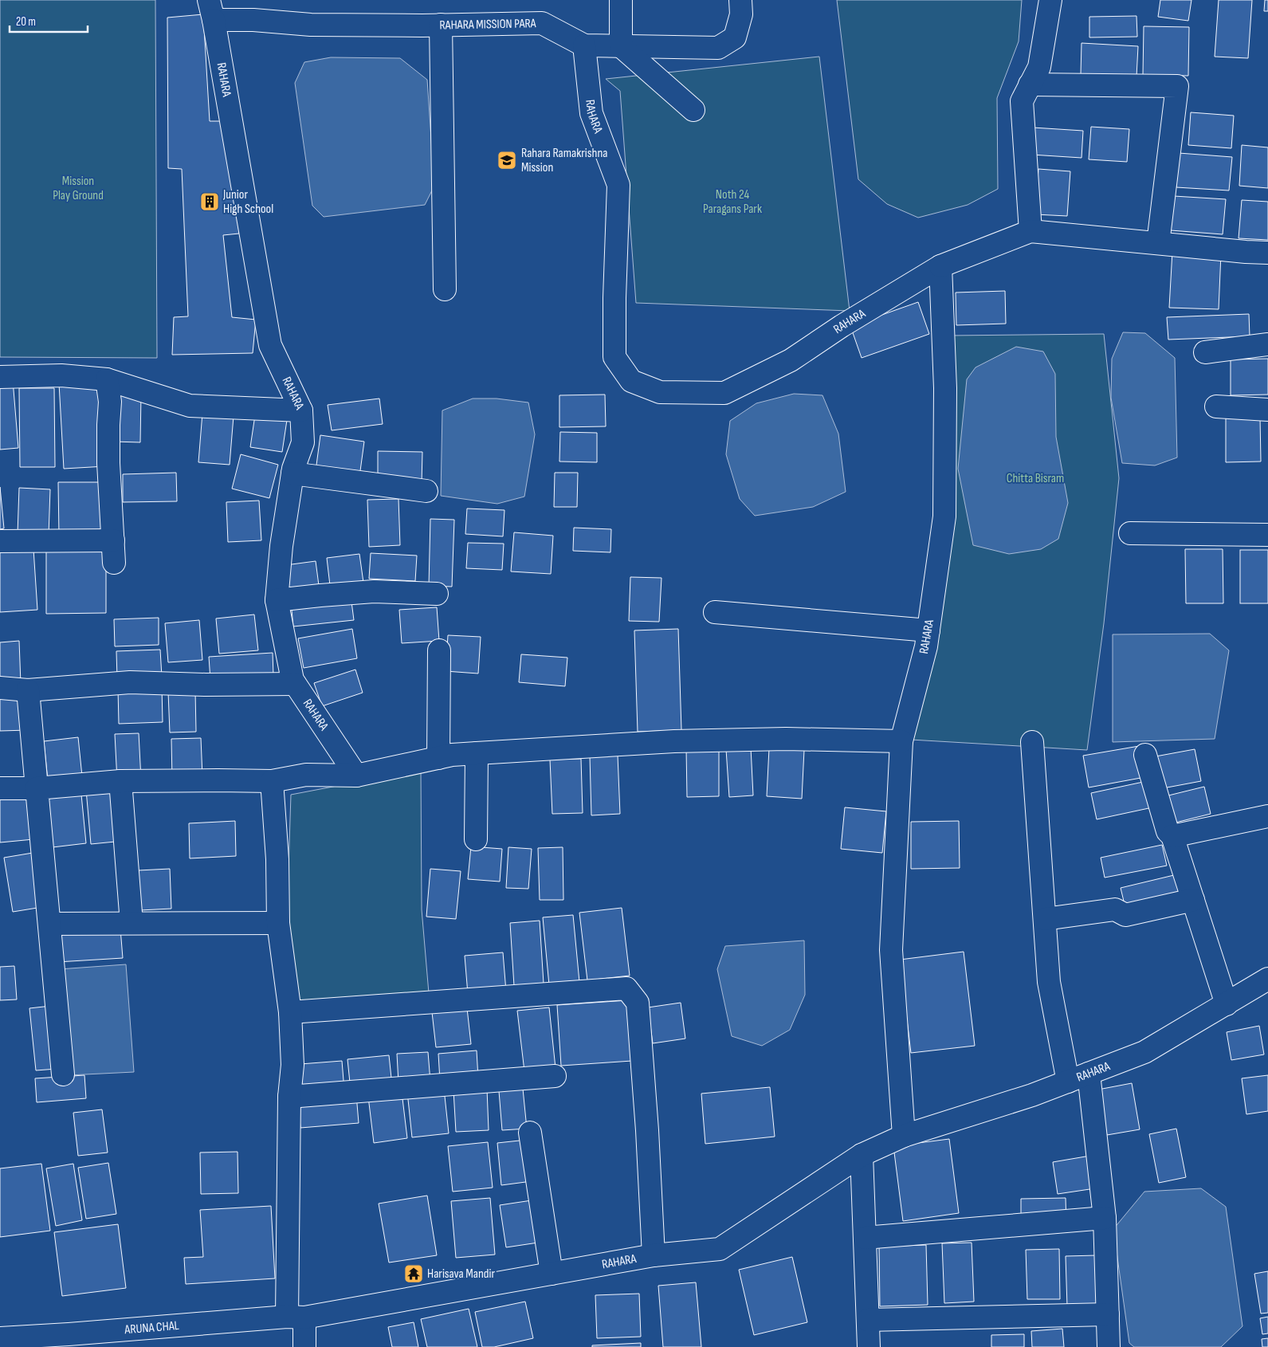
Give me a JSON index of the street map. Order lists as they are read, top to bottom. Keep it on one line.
{"streets":{"street":["RAHARA MISSION PARA","RAHARA","ARUNA CHAL"]},"crossings":[["RAHARA MISSION PARA","RAHARA"],["RAHARA","ARUNA CHAL"]],"parks":["Mission Play Ground","Noth 24 Paragans Park","Chitta Bisram"],"places":{"school or university":["Rahara Ramakrishna Mission"],"building":["Junior High School"],"temple":["Harisava Mandir"]},"scale_bar":"20 m"}
